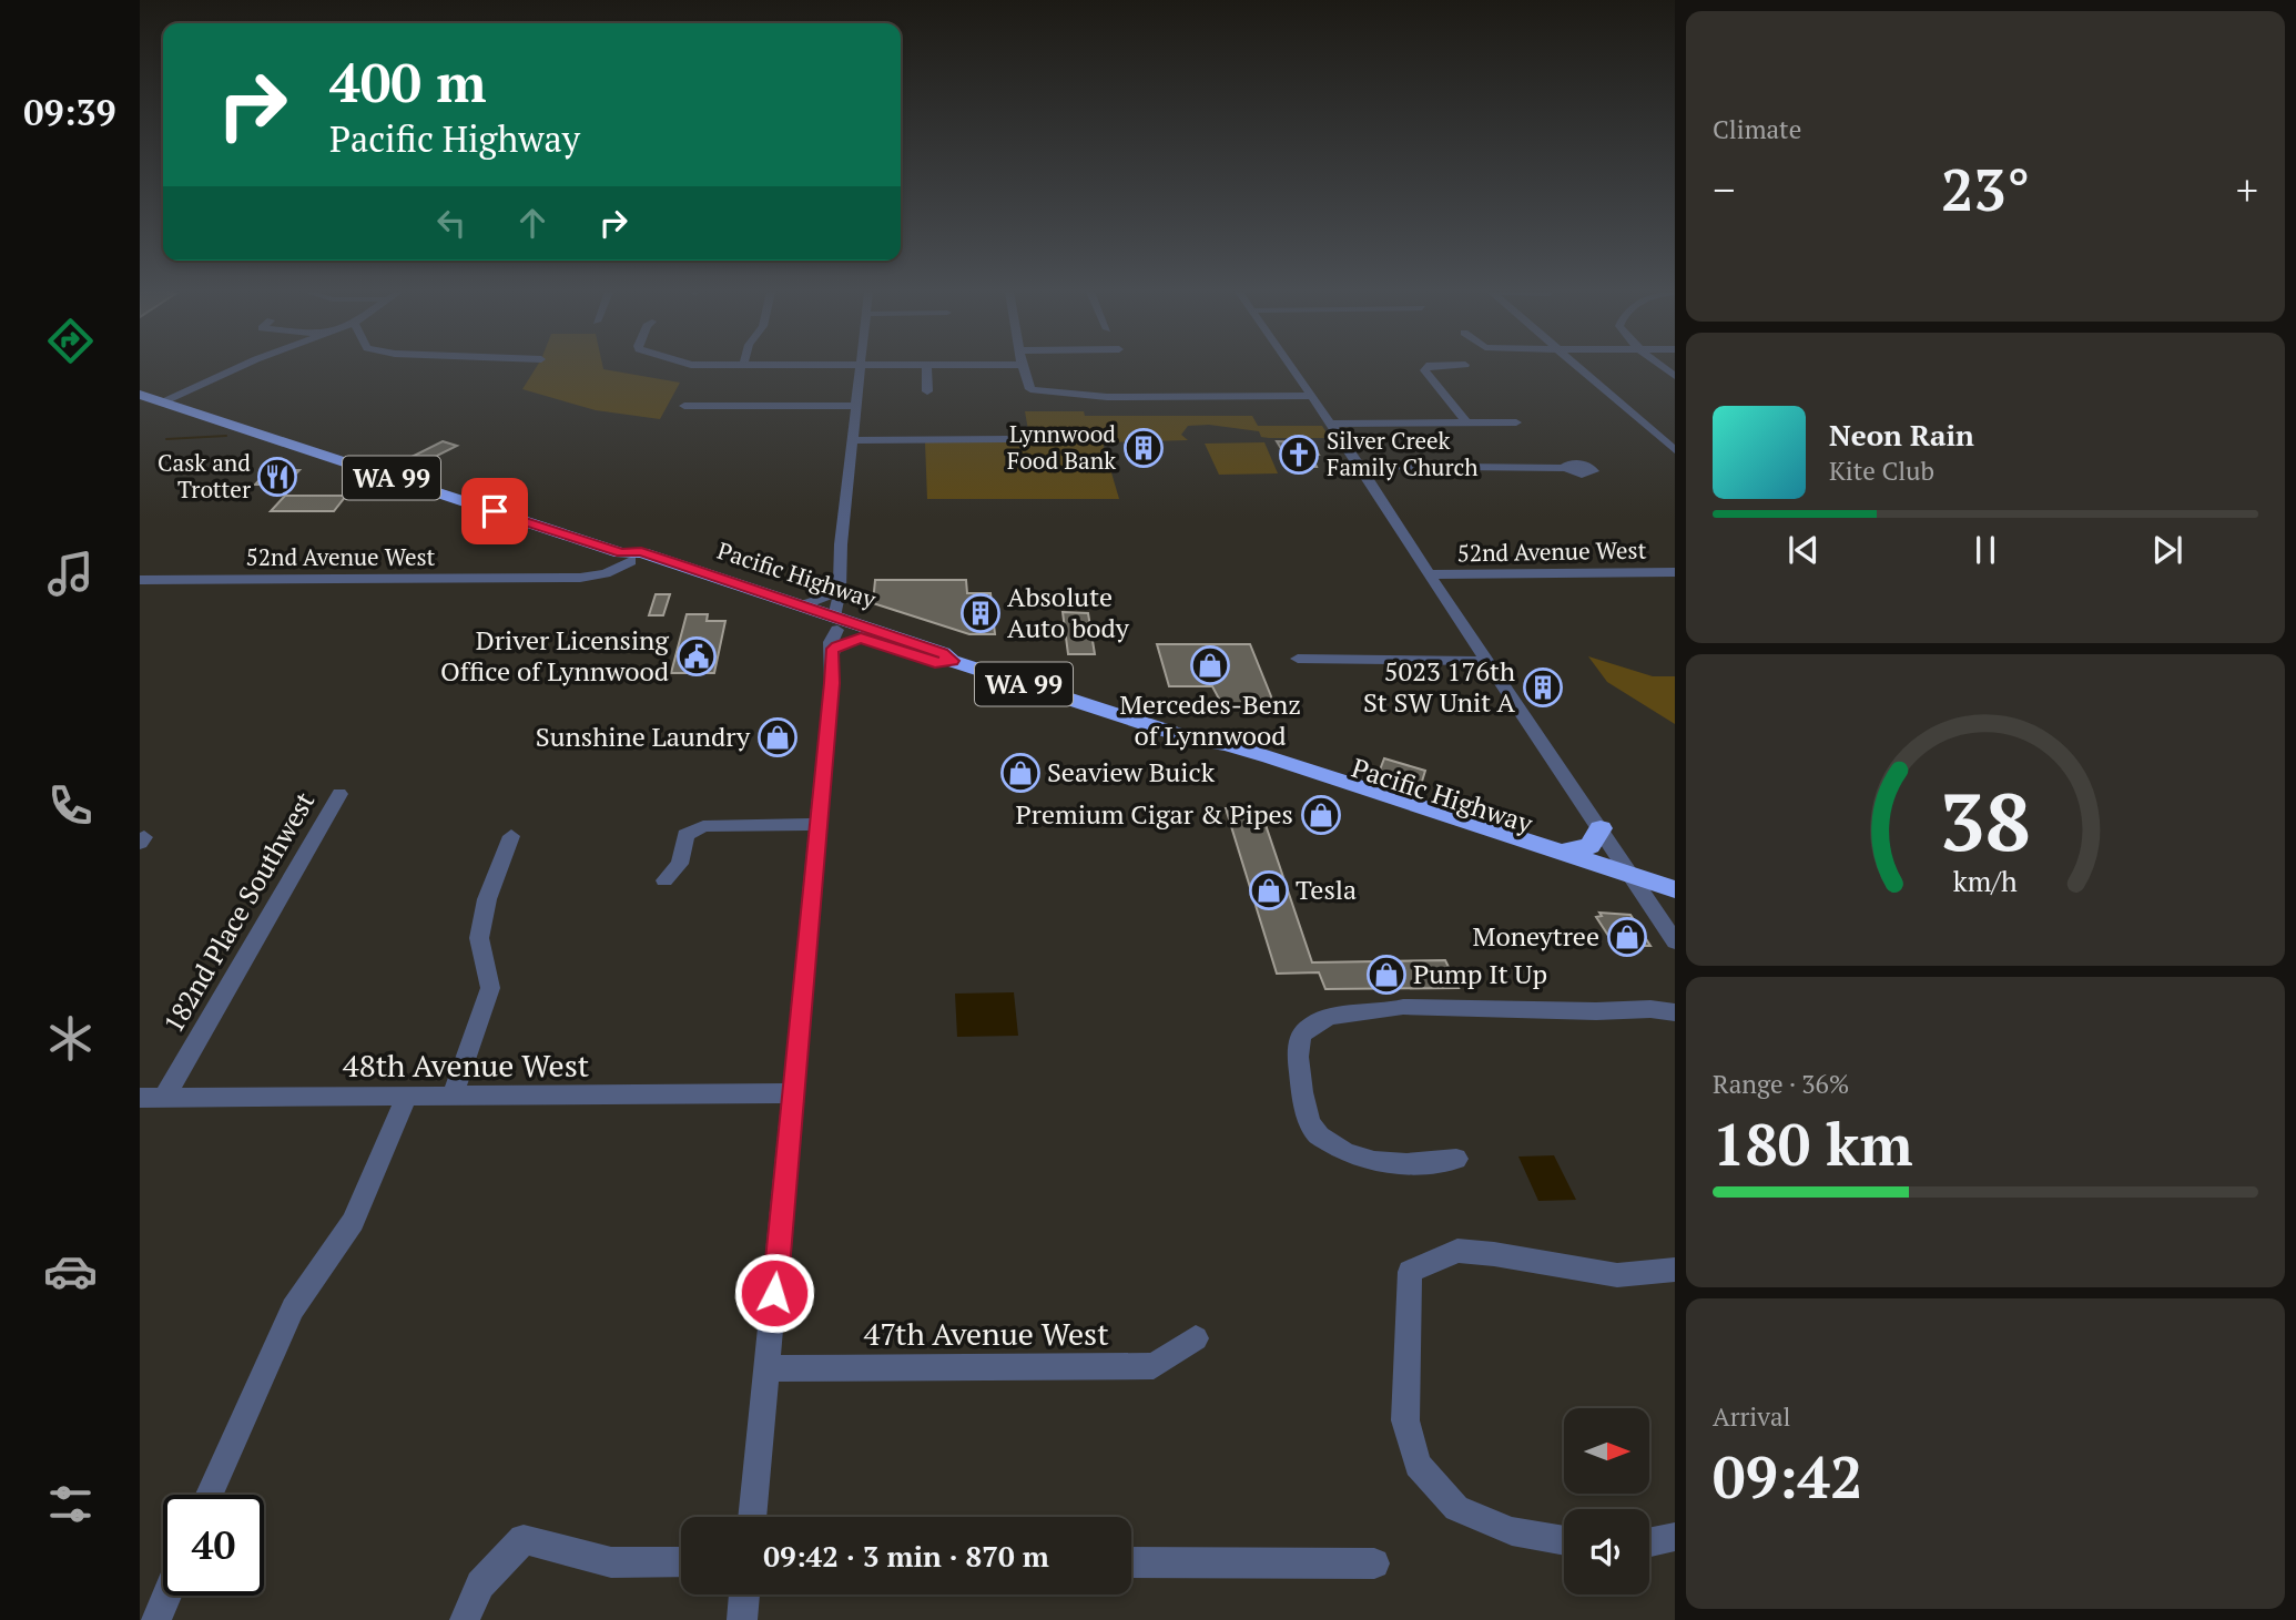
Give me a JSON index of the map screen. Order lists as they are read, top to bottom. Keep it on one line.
{"streets":{"highway":["WA 99","Pacific Highway"],"street":["52nd Avenue West","182nd Place Southwest","48th Avenue West","47th Avenue West"]},"crossings":[["52nd Avenue West","Pacific Highway"],["182nd Place Southwest","48th Avenue West"]],"places":{"building":["Lynnwood Food Bank","Absolute Auto body","5023 176th St SW Unit A"],"church":["Silver Creek Family Church"],"restaurant":["Cask and Trotter"],"public building":["Driver Licensing Office of Lynnwood"],"shop":["Mercedes-Benz of Lynnwood","Sunshine Laundry","Seaview Buick","Premium Cigar & Pipes","Tesla","Moneytree","Pump It Up"]},"north":"right","page":{"tabs":"09:39","tile":["Climate",["Range · 36%","180 km"],["Arrival","09:42"]],"turn":["400 m","Pacific Highway"],"heat":["−","23°","+"],"song":["Neon Rain","Kite Club"],"limit":"40","trip":"09:42 · 3 min · 870 m","gauge":["38","km/h"]}}
